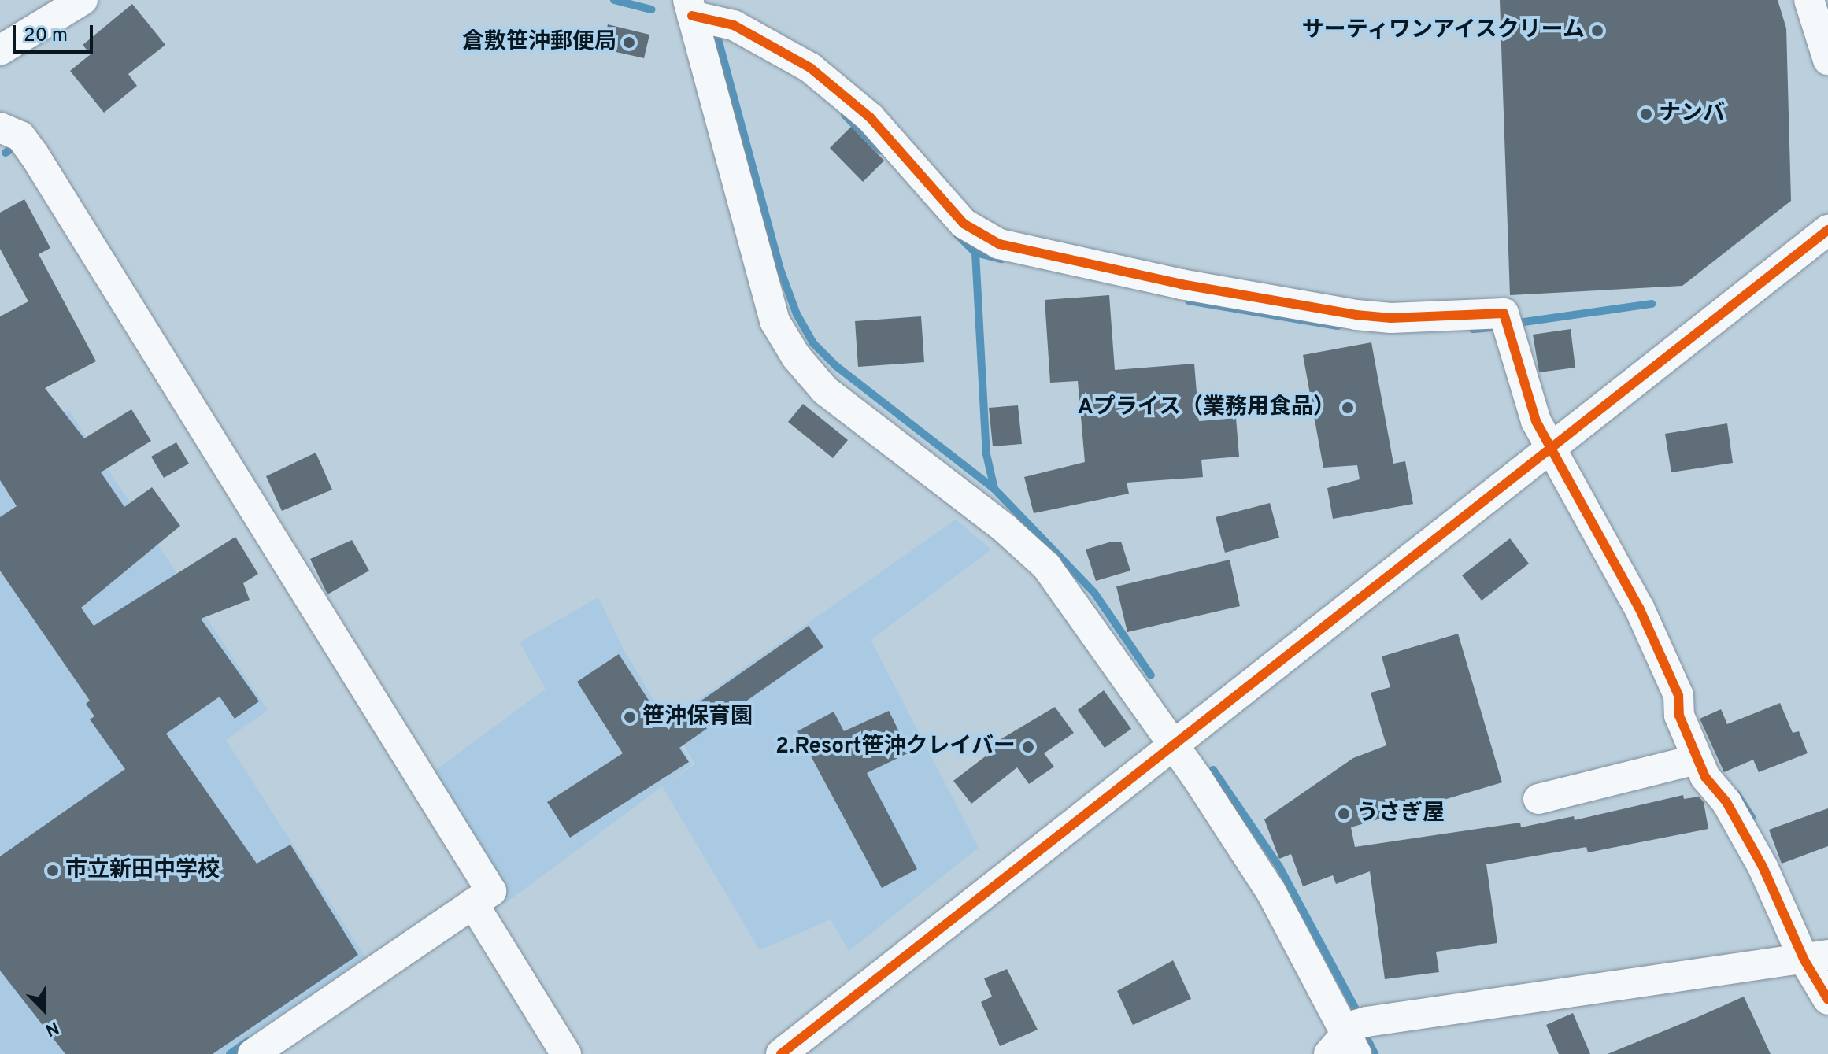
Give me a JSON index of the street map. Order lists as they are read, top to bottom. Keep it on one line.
{"places":["サーティワンアイスクリーム","倉敷笹沖郵便局","ナンバ","Aプライス（業務用食品）","笹沖保育園","2.Resort笹沖クレイバー","うさぎ屋","市立新田中学校"],"scale_bar":"20 m","north":"bottom right"}
